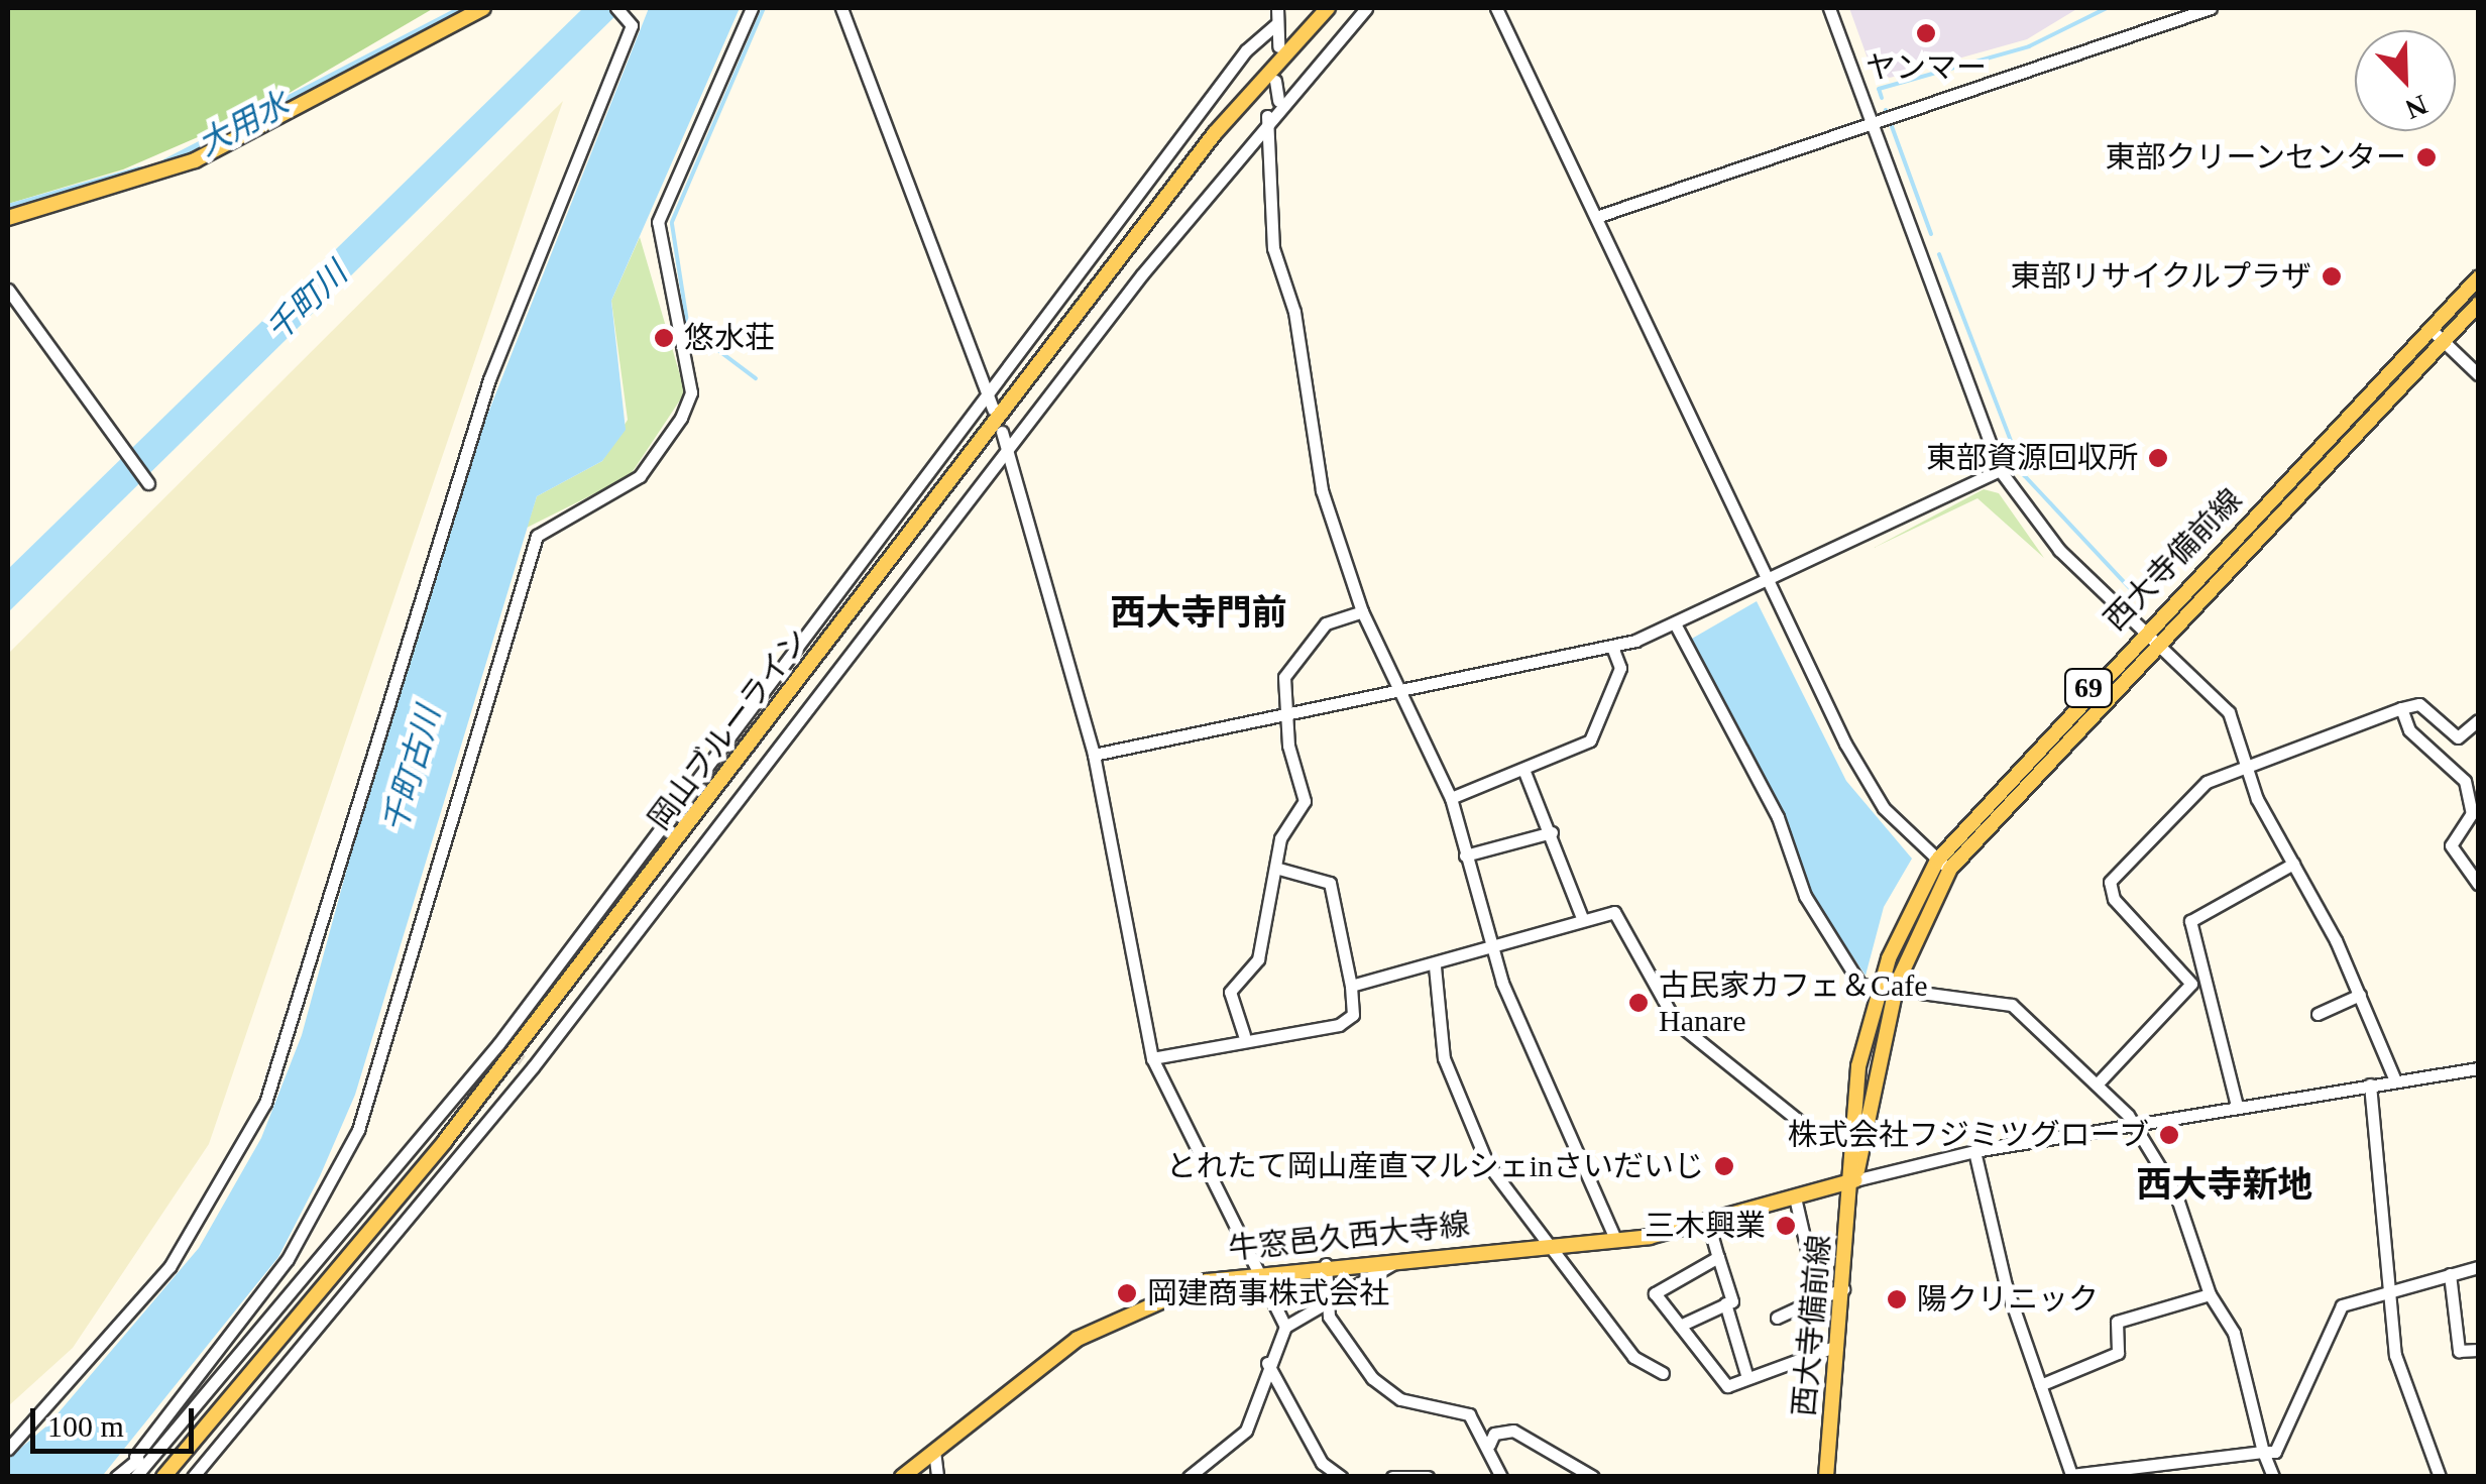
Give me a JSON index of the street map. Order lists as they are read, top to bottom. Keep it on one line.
{"streets":{"main road":["西大寺備前線","69","岡山ブルーライン","牛窓邑久西大寺線"]},"crossings":[["西大寺備前線","牛窓邑久西大寺線"]],"districts":["西大寺門前","西大寺新地"],"water":["大用水","千町川","千町古川"],"places":["ヤンマー","東部クリーンセンター","東部リサイクルプラザ","悠水荘","東部資源回収所","古民家カフェ＆Cafe Hanare","株式会社フジミツグローブ","とれたて岡山産直マルシェinさいだいじ","三木興業","岡建商事株式会社","陽クリニック"],"scale_bar":"100 m","north":"bottom right"}
